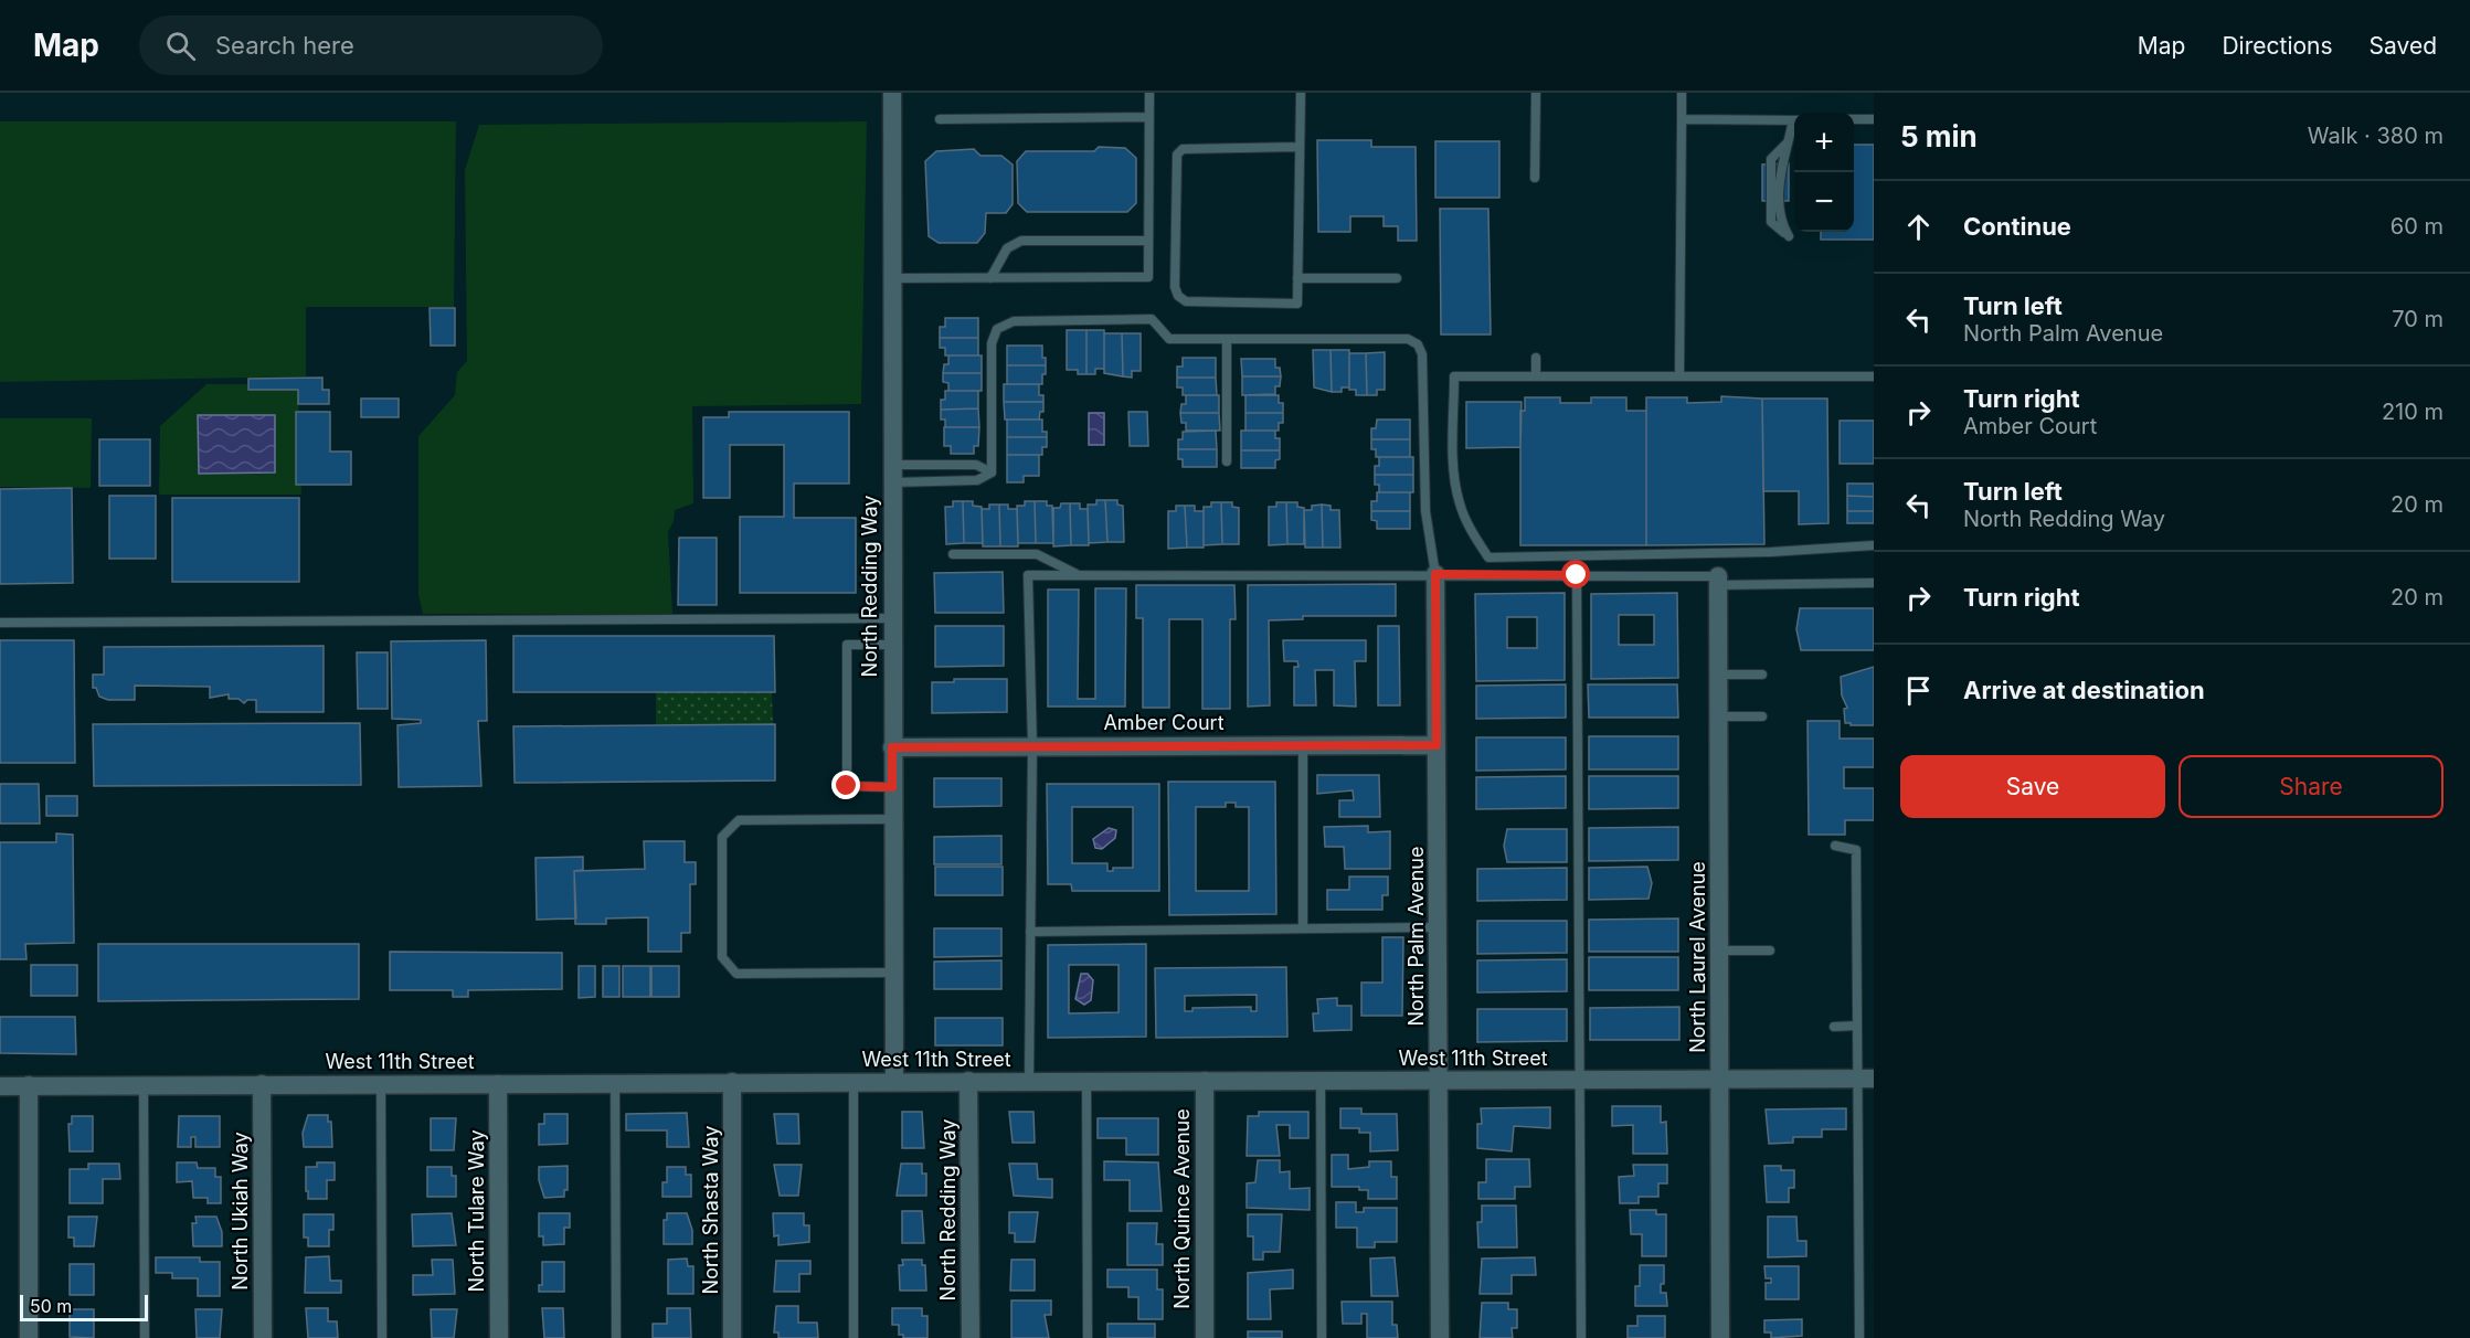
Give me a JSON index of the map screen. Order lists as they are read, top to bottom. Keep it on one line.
{"streets":{"street":["North Redding Way","Amber Court","North Palm Avenue","North Laurel Avenue","West 11th Street","North Quince Avenue","North Shasta Way","North Ukiah Way","North Tulare Way"]},"crossings":[["North Redding Way","Amber Court"],["North Redding Way","West 11th Street"],["Amber Court","North Palm Avenue"],["North Palm Avenue","West 11th Street"],["North Laurel Avenue","West 11th Street"],["West 11th Street","North Quince Avenue"],["West 11th Street","North Shasta Way"],["West 11th Street","North Ukiah Way"],["West 11th Street","North Tulare Way"]],"scale_bar":"50 m","page":{"header":"Map","search":"Search here","nav":["Map","Directions","Saved"],"heading":["5 min","Walk · 380 m"],"map_buttons":["+","−"],"list":[["Continue","60 m"],["Turn left","North Palm Avenue","70 m"],["Turn right","Amber Court","210 m"],["Turn left","North Redding Way","20 m"],["Turn right","20 m"],"Arrive at destination"],"buttons":["Save","Share"],"scale":"50 m"}}
